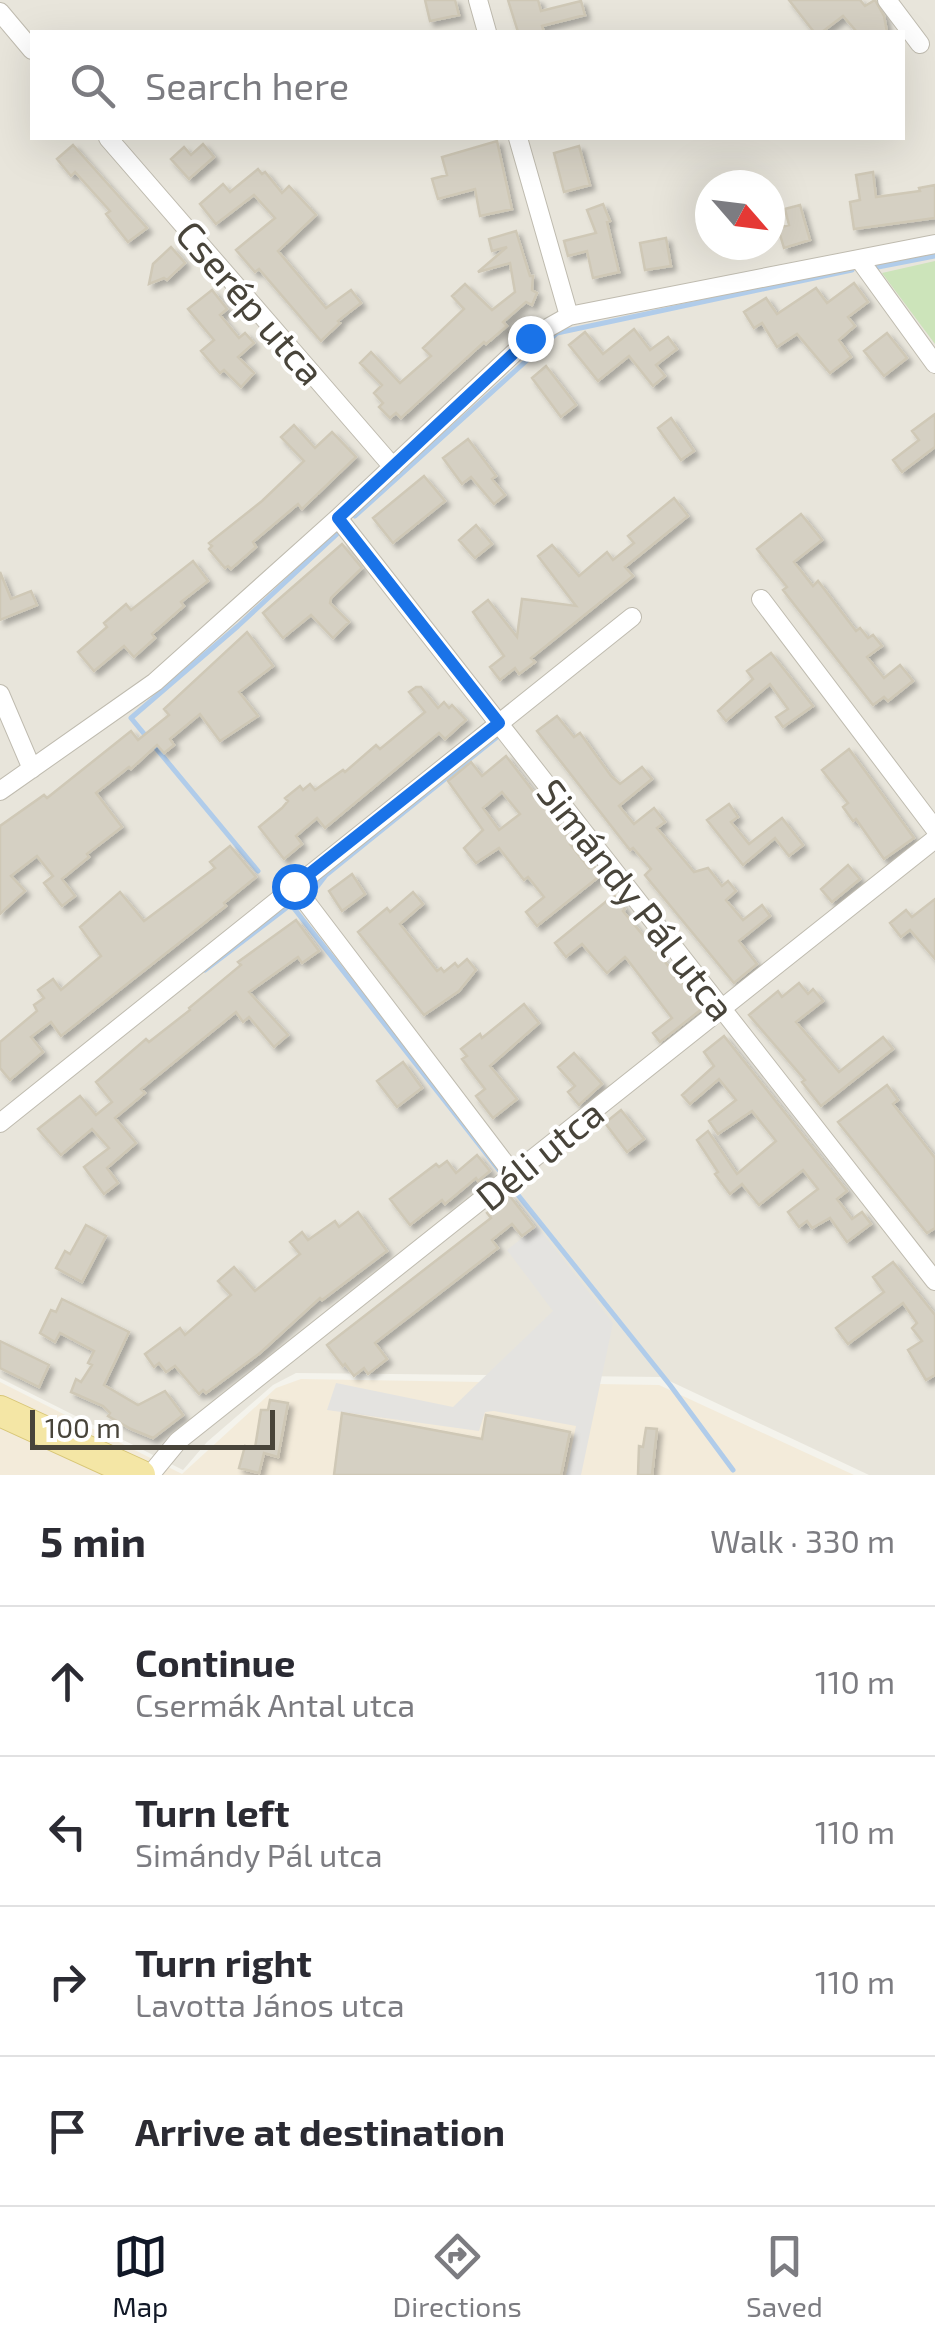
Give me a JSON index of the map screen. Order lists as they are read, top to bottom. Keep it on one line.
{"streets":{"street":["Cserép utca","Simándy Pál utca","Déli utca"]},"crossings":[["Simándy Pál utca","Déli utca"]],"scale_bar":"100 m","north":"bottom right","page":{"search":"Search here","scale":"100 m","heading":["5 min","Walk · 330 m"],"list":[["Continue","Csermák Antal utca","110 m"],["Turn left","Simándy Pál utca","110 m"],["Turn right","Lavotta János utca","110 m"],"Arrive at destination"],"nav":["Map","Directions","Saved"]}}
